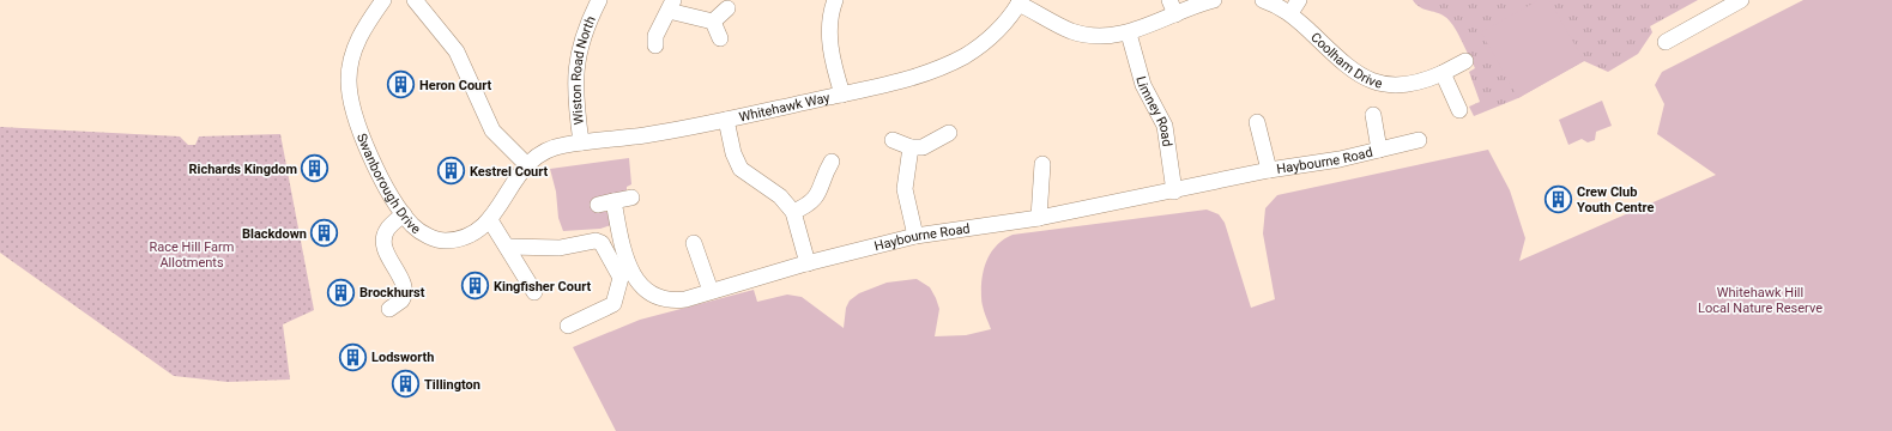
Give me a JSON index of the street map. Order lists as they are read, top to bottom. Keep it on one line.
{"streets":{"street":["Coolham Drive","Wiston Road North","Whitehawk Way","Limney Road","Haybourne Road","Swanborough Drive"]},"crossings":[["Wiston Road North","Whitehawk Way"],["Whitehawk Way","Swanborough Drive"],["Limney Road","Haybourne Road"]],"parks":["Race Hill Farm Allotments","Whitehawk Hill Local Nature Reserve"],"places":{"building":["Heron Court","Richards Kingdom","Kestrel Court","Crew Club Youth Centre","Blackdown","Kingfisher Court","Brockhurst","Lodsworth","Tillington"]}}
